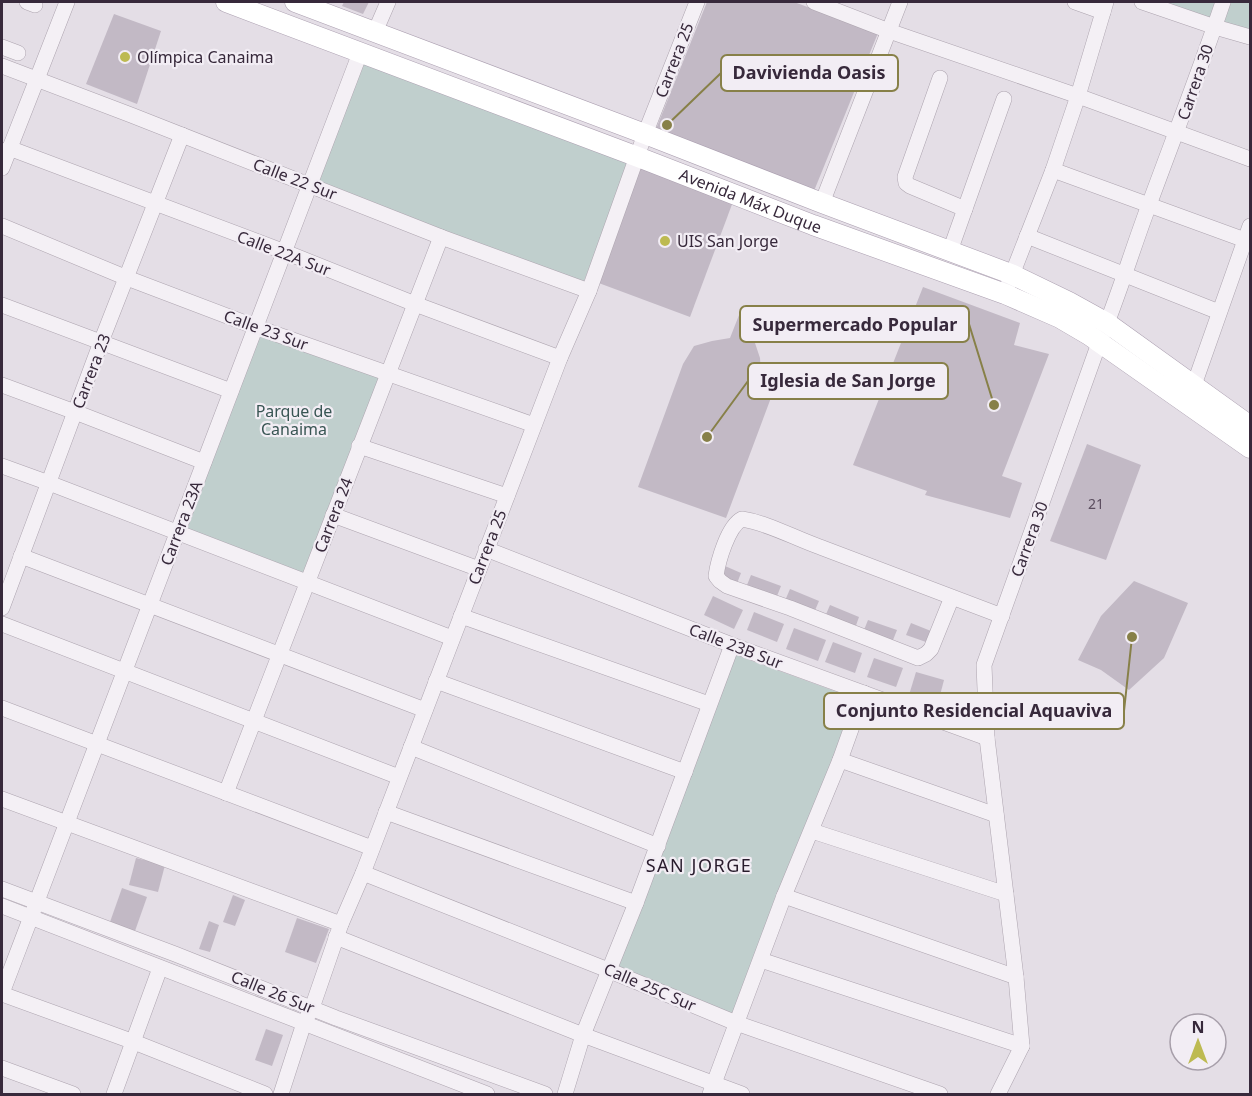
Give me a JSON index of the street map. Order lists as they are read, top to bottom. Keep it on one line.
{"streets":{"main road":["Avenida Máx Duque"],"street":["Carrera 25","Carrera 30","Calle 22 Sur","Calle 22A Sur","Calle 23 Sur","Carrera 23","Carrera 24","Carrera 23A","Calle 23B Sur","Calle 25C Sur","Calle 26 Sur"]},"crossings":[["Carrera 25","Calle 22 Sur"],["Carrera 25","Avenida Máx Duque"],["Carrera 25","Calle 22A Sur"],["Carrera 25","Calle 23 Sur"],["Carrera 25","Calle 23B Sur"],["Carrera 25","Calle 25C Sur"],["Carrera 25","Calle 26 Sur"],["Carrera 30","Avenida Máx Duque"],["Carrera 30","Calle 23B Sur"],["Calle 22 Sur","Carrera 23"],["Calle 22 Sur","Carrera 24"],["Calle 22 Sur","Carrera 23A"],["Avenida Máx Duque","Carrera 23A"],["Calle 22A Sur","Carrera 23"],["Calle 22A Sur","Carrera 24"],["Calle 22A Sur","Carrera 23A"],["Calle 23 Sur","Carrera 23"],["Calle 23 Sur","Carrera 24"],["Calle 23 Sur","Carrera 23A"],["Carrera 23A","Calle 26 Sur"]],"districts":["SAN JORGE"],"parks":["Parque de Canaima"],"places":["Olímpica Canaima","Davivienda Oasis","UIS San Jorge","Supermercado Popular","Iglesia de San Jorge","Conjunto Residencial Aquaviva"],"house_numbers":["21"],"north":"top"}
